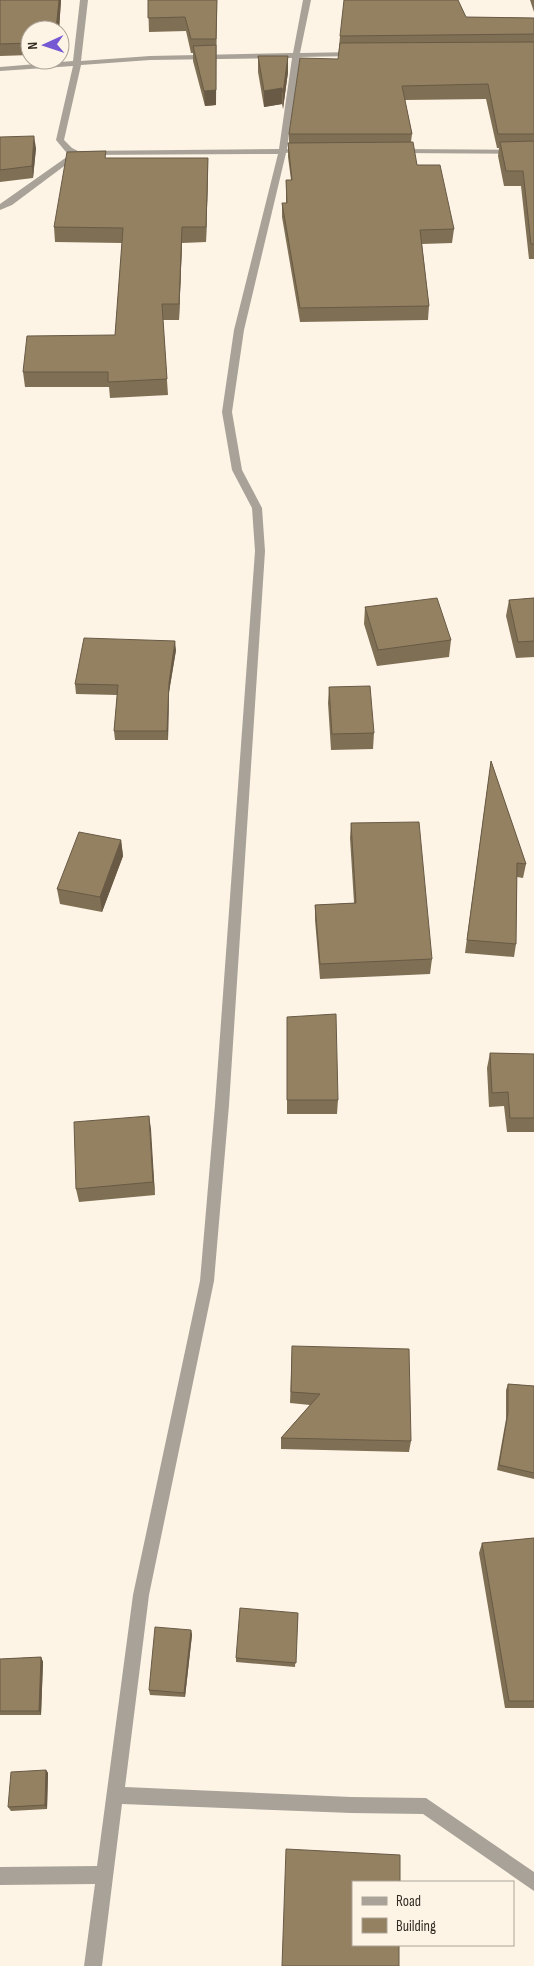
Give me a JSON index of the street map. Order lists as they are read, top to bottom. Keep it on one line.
{"legend":["Road","Building"],"north":"left"}
